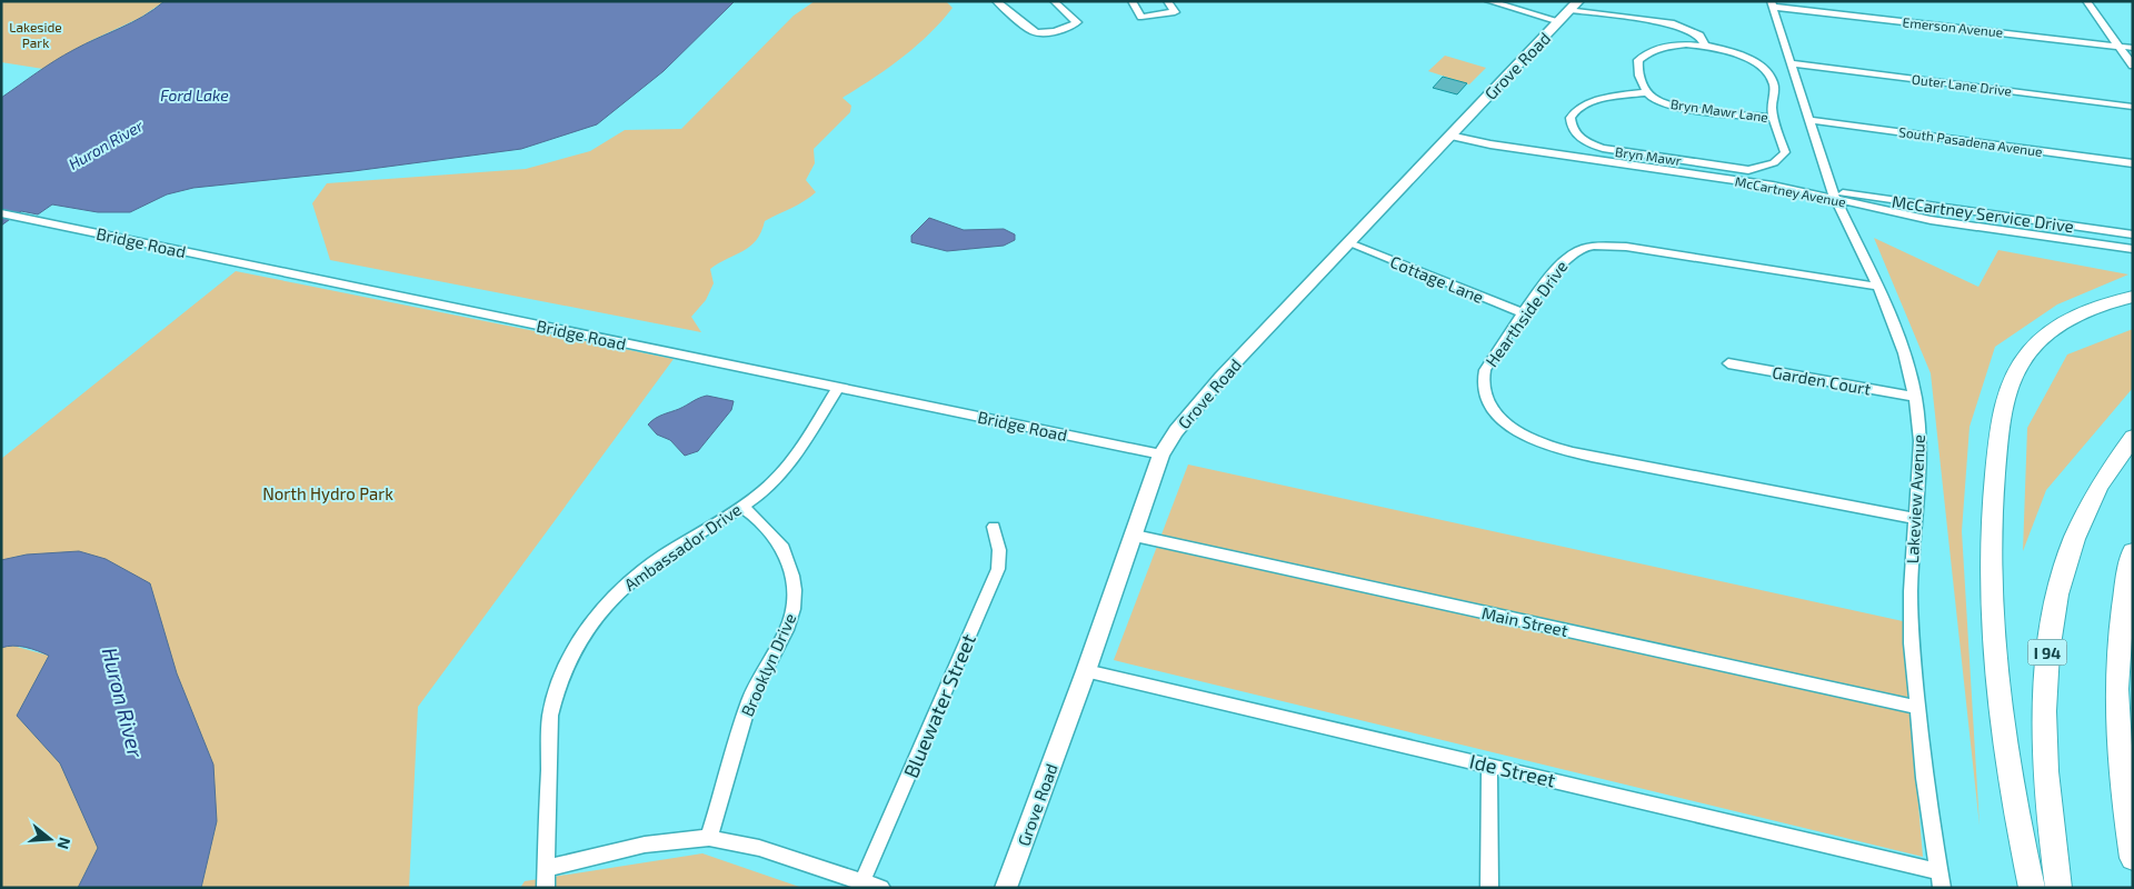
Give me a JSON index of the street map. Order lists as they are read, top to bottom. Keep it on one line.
{"streets":{"highway":["I 94"],"main road":["Grove Road"],"street":["Emerson Avenue","Outer Lane Drive","Bryn Mawr Lane","South Pasadena Avenue","Bryn Mawr","McCartney Avenue","McCartney Service Drive","Bridge Road","Cottage Lane","Hearthside Drive","Garden Court","Lakeview Avenue","Ambassador Drive","Main Street","Brooklyn Drive","Bluewater Street","Ide Street"]},"crossings":[["Emerson Avenue","Lakeview Avenue"],["Grove Road","McCartney Avenue"],["Grove Road","Bridge Road"],["Grove Road","Cottage Lane"],["Grove Road","Main Street"],["Grove Road","Ide Street"],["Outer Lane Drive","Lakeview Avenue"],["Bryn Mawr Lane","Bryn Mawr"],["South Pasadena Avenue","Lakeview Avenue"],["McCartney Avenue","McCartney Service Drive"],["McCartney Avenue","Lakeview Avenue"],["McCartney Service Drive","Lakeview Avenue"],["Bridge Road","Ambassador Drive"],["Cottage Lane","Hearthside Drive"],["Hearthside Drive","Lakeview Avenue"],["Garden Court","Lakeview Avenue"],["Lakeview Avenue","Main Street"],["Lakeview Avenue","Ide Street"],["Ambassador Drive","Brooklyn Drive"]],"water":["Ford Lake","Huron River"],"parks":["Lakeside Park","North Hydro Park"],"north":"right"}
